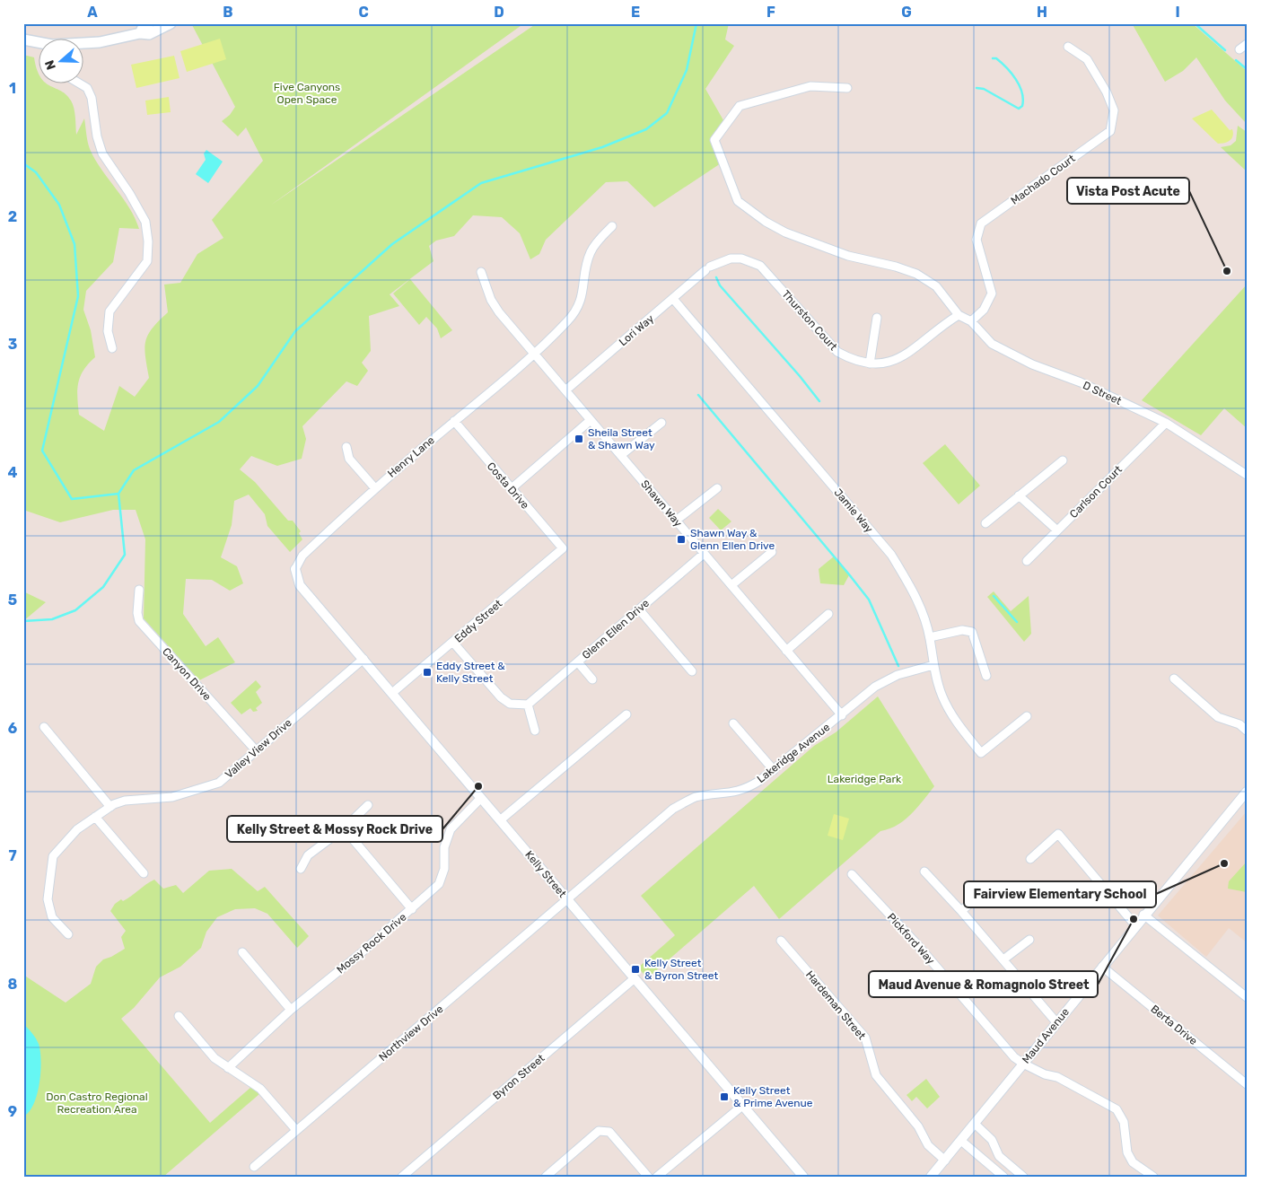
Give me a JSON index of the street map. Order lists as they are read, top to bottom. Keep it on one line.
{"streets":{"street":["Machado Court","Thurston Court","Lori Way","D Street","Henry Lane","Costa Drive","Carlson Court","Shawn Way","Jamie Way","Eddy Street","Glenn Ellen Drive","Canyon Drive","Valley View Drive","Lakeridge Avenue","Kelly Street","Pickford Way","Mossy Rock Drive","Hardeman Street","Berta Drive","Northview Drive","Maud Avenue","Byron Street"]},"crossings":[["Machado Court","D Street"],["Thurston Court","Lori Way"],["Thurston Court","D Street"],["Lori Way","Shawn Way"],["Lori Way","Jamie Way"],["D Street","Carlson Court"],["Henry Lane","Costa Drive"],["Henry Lane","Shawn Way"],["Henry Lane","Kelly Street"],["Costa Drive","Eddy Street"],["Shawn Way","Glenn Ellen Drive"],["Shawn Way","Lakeridge Avenue"],["Jamie Way","Lakeridge Avenue"],["Eddy Street","Kelly Street"],["Canyon Drive","Valley View Drive"],["Valley View Drive","Kelly Street"],["Lakeridge Avenue","Kelly Street"],["Lakeridge Avenue","Northview Drive"],["Kelly Street","Mossy Rock Drive"],["Kelly Street","Northview Drive"],["Kelly Street","Byron Street"],["Pickford Way","Maud Avenue"],["Hardeman Street","Maud Avenue"],["Berta Drive","Maud Avenue"]],"parks":["Five Canyons Open Space","Lakeridge Park","Don Castro Regional Recreation Area"],"places":{"other":["Vista Post Acute","Kelly Street & Mossy Rock Drive","Fairview Elementary School","Maud Avenue & Romagnolo Street"],"transit":["Sheila Street & Shawn Way","Shawn Way & Glenn Ellen Drive","Eddy Street & Kelly Street","Kelly Street & Byron Street","Kelly Street & Prime Avenue"]},"north":"left","grid":{"columns":["A","B","C","D","E","F","G","H","I"],"rows":["1","2","3","4","5","6","7","8","9"]}}
